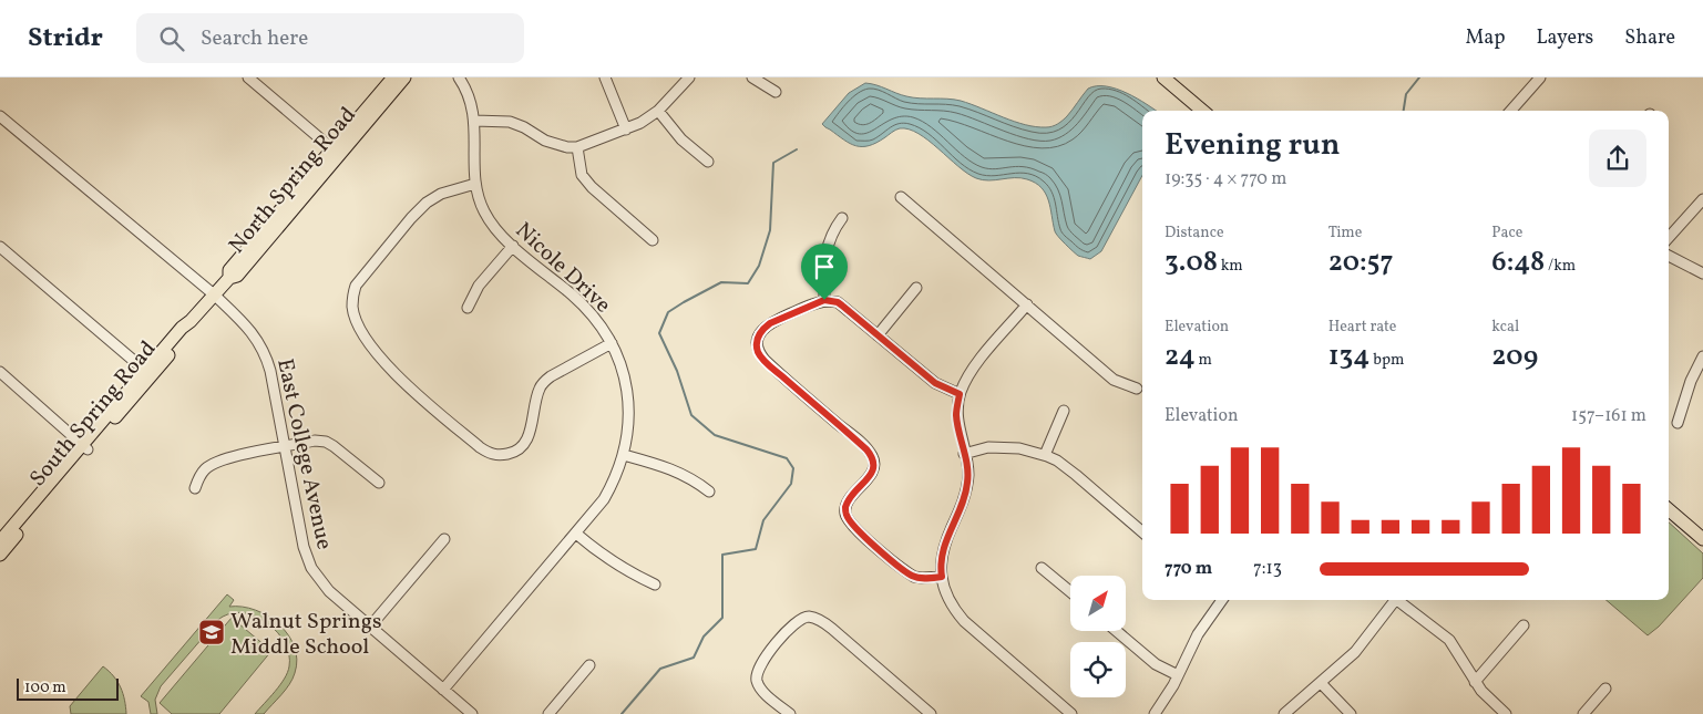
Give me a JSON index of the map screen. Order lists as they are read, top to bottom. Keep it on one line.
{"streets":{"main road":["North Spring Road","South Spring Road"],"street":["Nicole Drive","East College Avenue"]},"crossings":[["North Spring Road","South Spring Road"],["North Spring Road","East College Avenue"],["Nicole Drive","East College Avenue"],["South Spring Road","East College Avenue"]],"places":{"school or university":["Walnut Springs Middle School"]},"scale_bar":"100 m","north":"top right","page":{"header":"Stridr","search":"Search here","nav":["Map","Layers","Share"],"heading":["Evening run","19:35 · 4 × 770 m"],"stats":[["Distance","3.08 km"],["Time","20:57"],["Pace","6:48 /km"],["Elevation","24 m"],["Heart rate","134 bpm"],["kcal","209"]],"chart":["Elevation","157–161 m"],"list":[{"name":"770 m","note":"7:13"}],"scale":"100 m"}}
